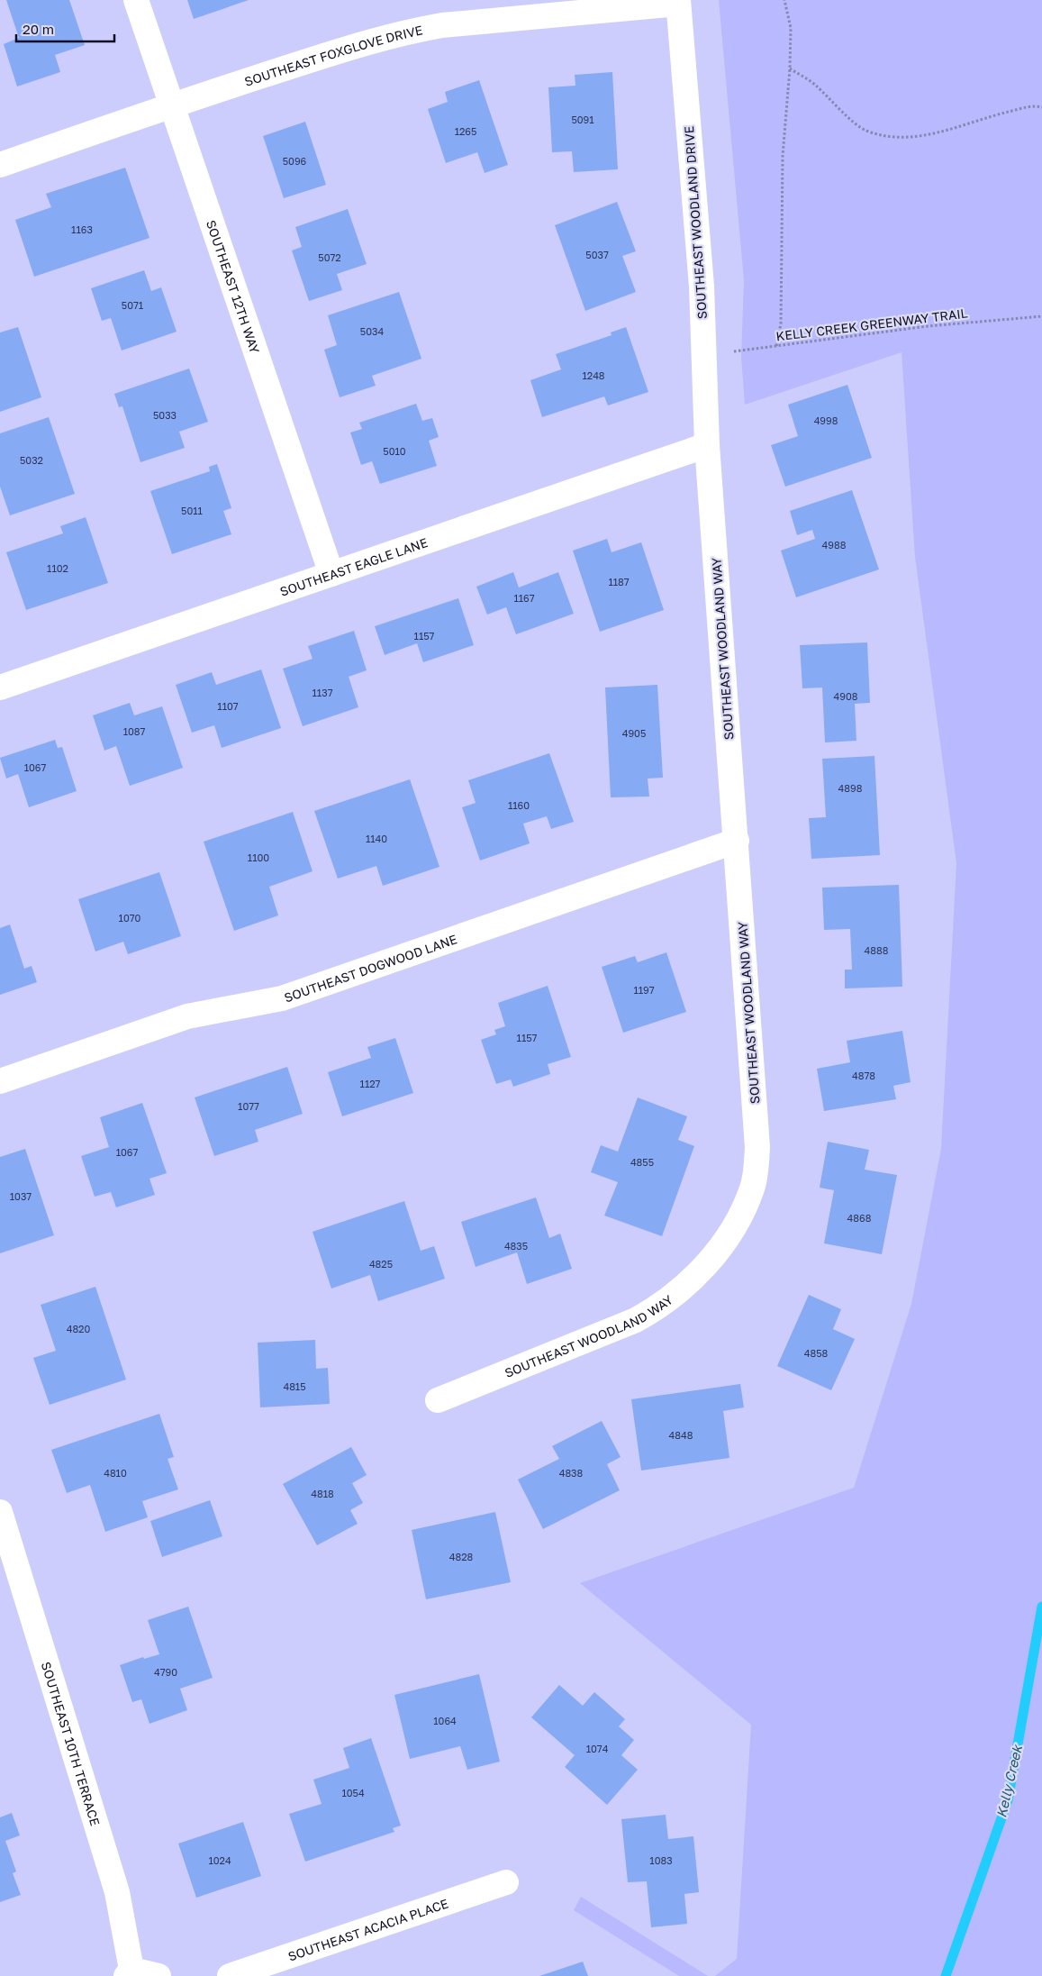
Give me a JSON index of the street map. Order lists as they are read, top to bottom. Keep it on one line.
{"streets":{"street":["SOUTHEAST FOXGLOVE DRIVE","SOUTHEAST WOODLAND DRIVE","SOUTHEAST 12TH WAY","SOUTHEAST EAGLE LANE","SOUTHEAST WOODLAND WAY","SOUTHEAST DOGWOOD LANE","SOUTHEAST 10TH TERRACE","SOUTHEAST ACACIA PLACE"],"path":["KELLY CREEK GREENWAY TRAIL"]},"crossings":[["SOUTHEAST FOXGLOVE DRIVE","SOUTHEAST WOODLAND DRIVE"],["SOUTHEAST FOXGLOVE DRIVE","SOUTHEAST 12TH WAY"],["SOUTHEAST WOODLAND DRIVE","KELLY CREEK GREENWAY TRAIL"],["SOUTHEAST WOODLAND DRIVE","SOUTHEAST EAGLE LANE"],["SOUTHEAST WOODLAND DRIVE","SOUTHEAST WOODLAND WAY"],["SOUTHEAST 12TH WAY","SOUTHEAST EAGLE LANE"],["SOUTHEAST EAGLE LANE","SOUTHEAST WOODLAND WAY"],["SOUTHEAST WOODLAND WAY","SOUTHEAST DOGWOOD LANE"]],"water":["Kelly Creek"],"house_numbers":["5091","1265","5096","1163","5037","5072","5071","5034","1248","5033","4998","5010","5032","5011","4988","1102","1187","1167","1157","1137","4908","1107","1087","4905","1067","4898","1160","1140","1100","1070","4888","1197","1157","4878","1127","1077","1067","4855","1037","4868","4835","4825","4820","4858","4815","4848","4810","4838","4818","4828","4790","1064","1074","1054","1024","1083"],"scale_bar":"20 m"}
